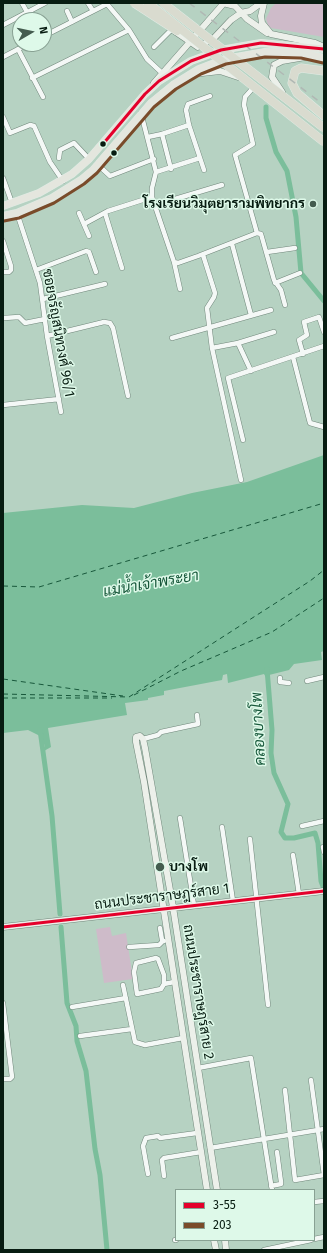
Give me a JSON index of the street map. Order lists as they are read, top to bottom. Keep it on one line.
{"streets":{"main road":["ถนนประชาราษฎร์สาย 1","ถนนประชาราษฎร์สาย 2"],"street":["ซอยจรัญสนิทวงศ์ 96/1"]},"crossings":[["ถนนประชาราษฎร์สาย 1","ถนนประชาราษฎร์สาย 2"]],"water":["แม่น้ำเจ้าพระยา","คลองบางโพ"],"places":["โรงเรียนวิมุตยารามพิทยากร","บางโพ"],"lines":["transit line 3-55","transit line 203"],"legend":["3-55","203"],"north":"right"}
